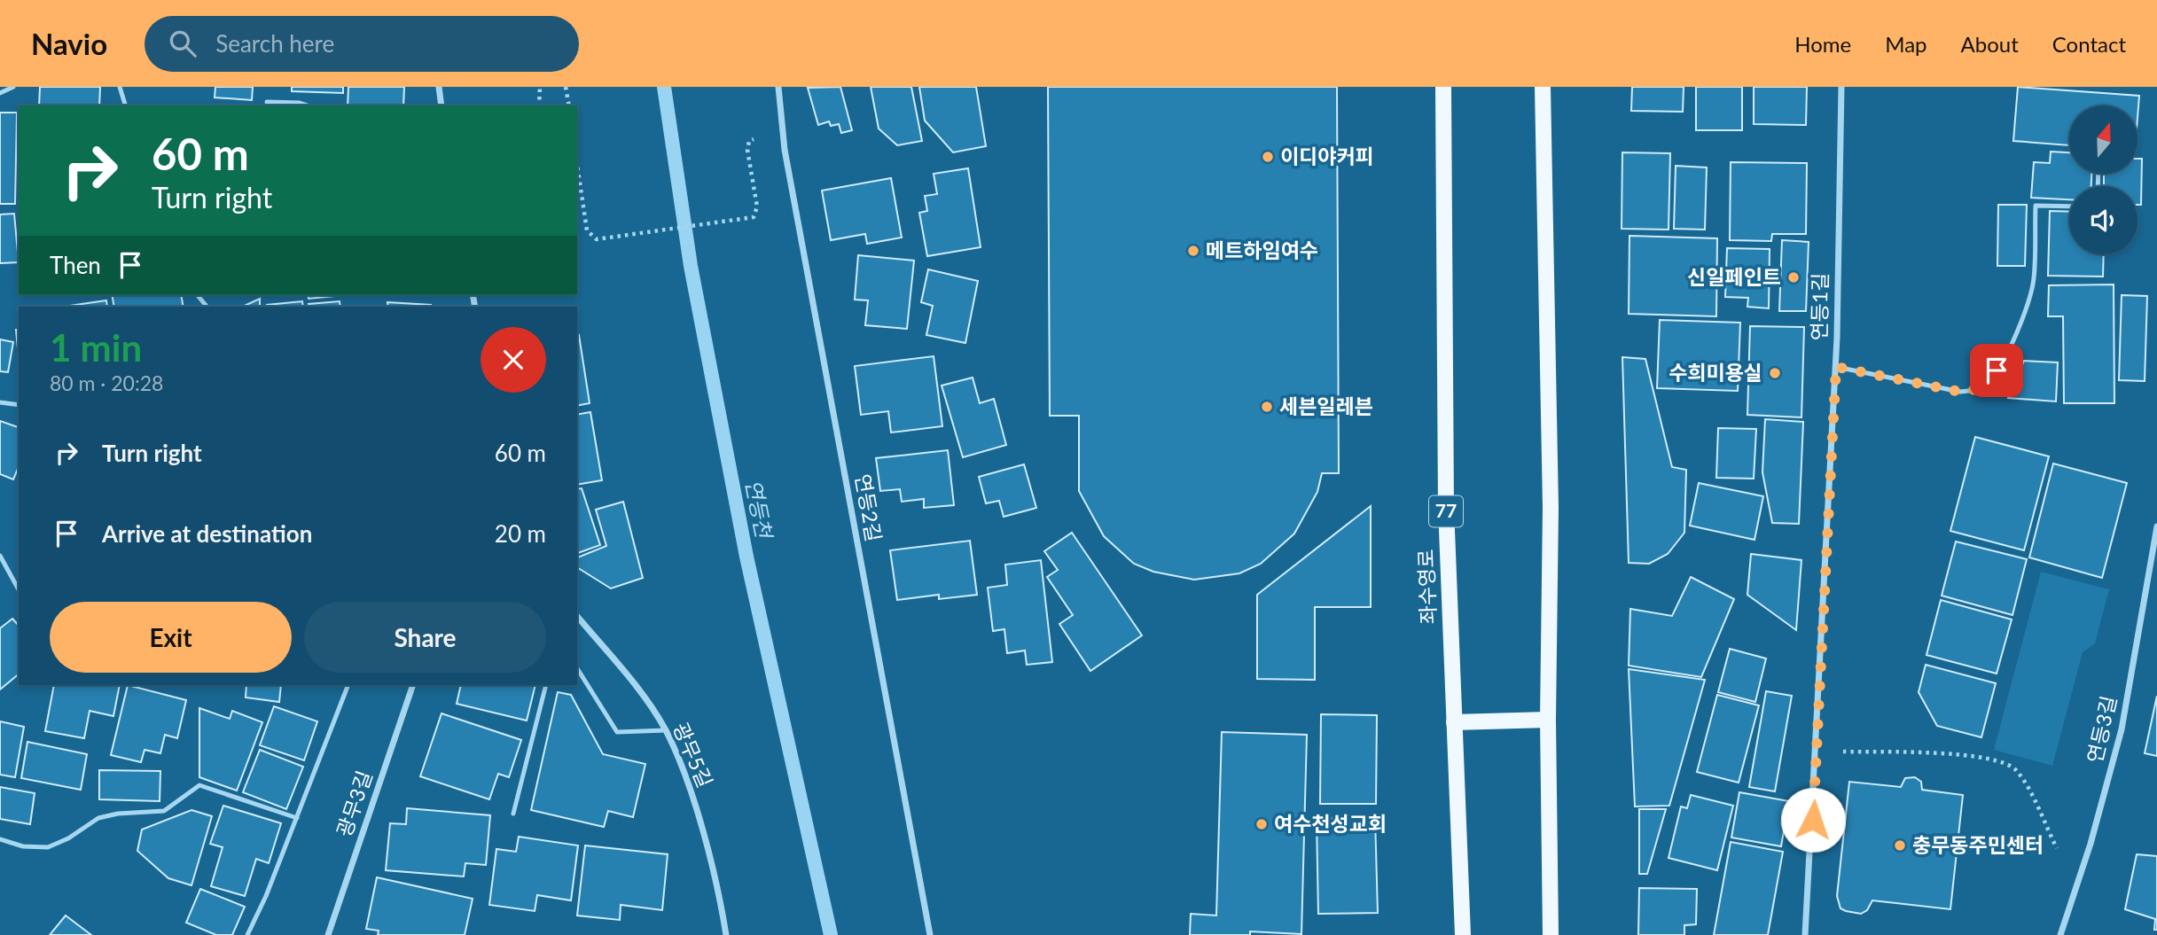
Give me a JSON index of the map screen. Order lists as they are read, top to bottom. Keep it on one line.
{"streets":{"main road":["77","좌수영로"],"street":["연등1길","연등2길","연등3길","광무5길","광무3길"]},"water":["연등천"],"places":["이디야커피","메트하임여수","신일페인트","수희미용실","세븐일레븐","여수천성교회","충무동주민센터"],"north":"top","page":{"header":"Navio","search":"Search here","nav":["Home","Map","About","Contact"],"turn":["60 m","Turn right"],"then":"Then","heading":["1 min","80 m · 20:28"],"list":[{"name":"Turn right","value":"60 m"},{"name":"Arrive at destination","value":"20 m"}],"buttons":["Exit","Share"]}}
